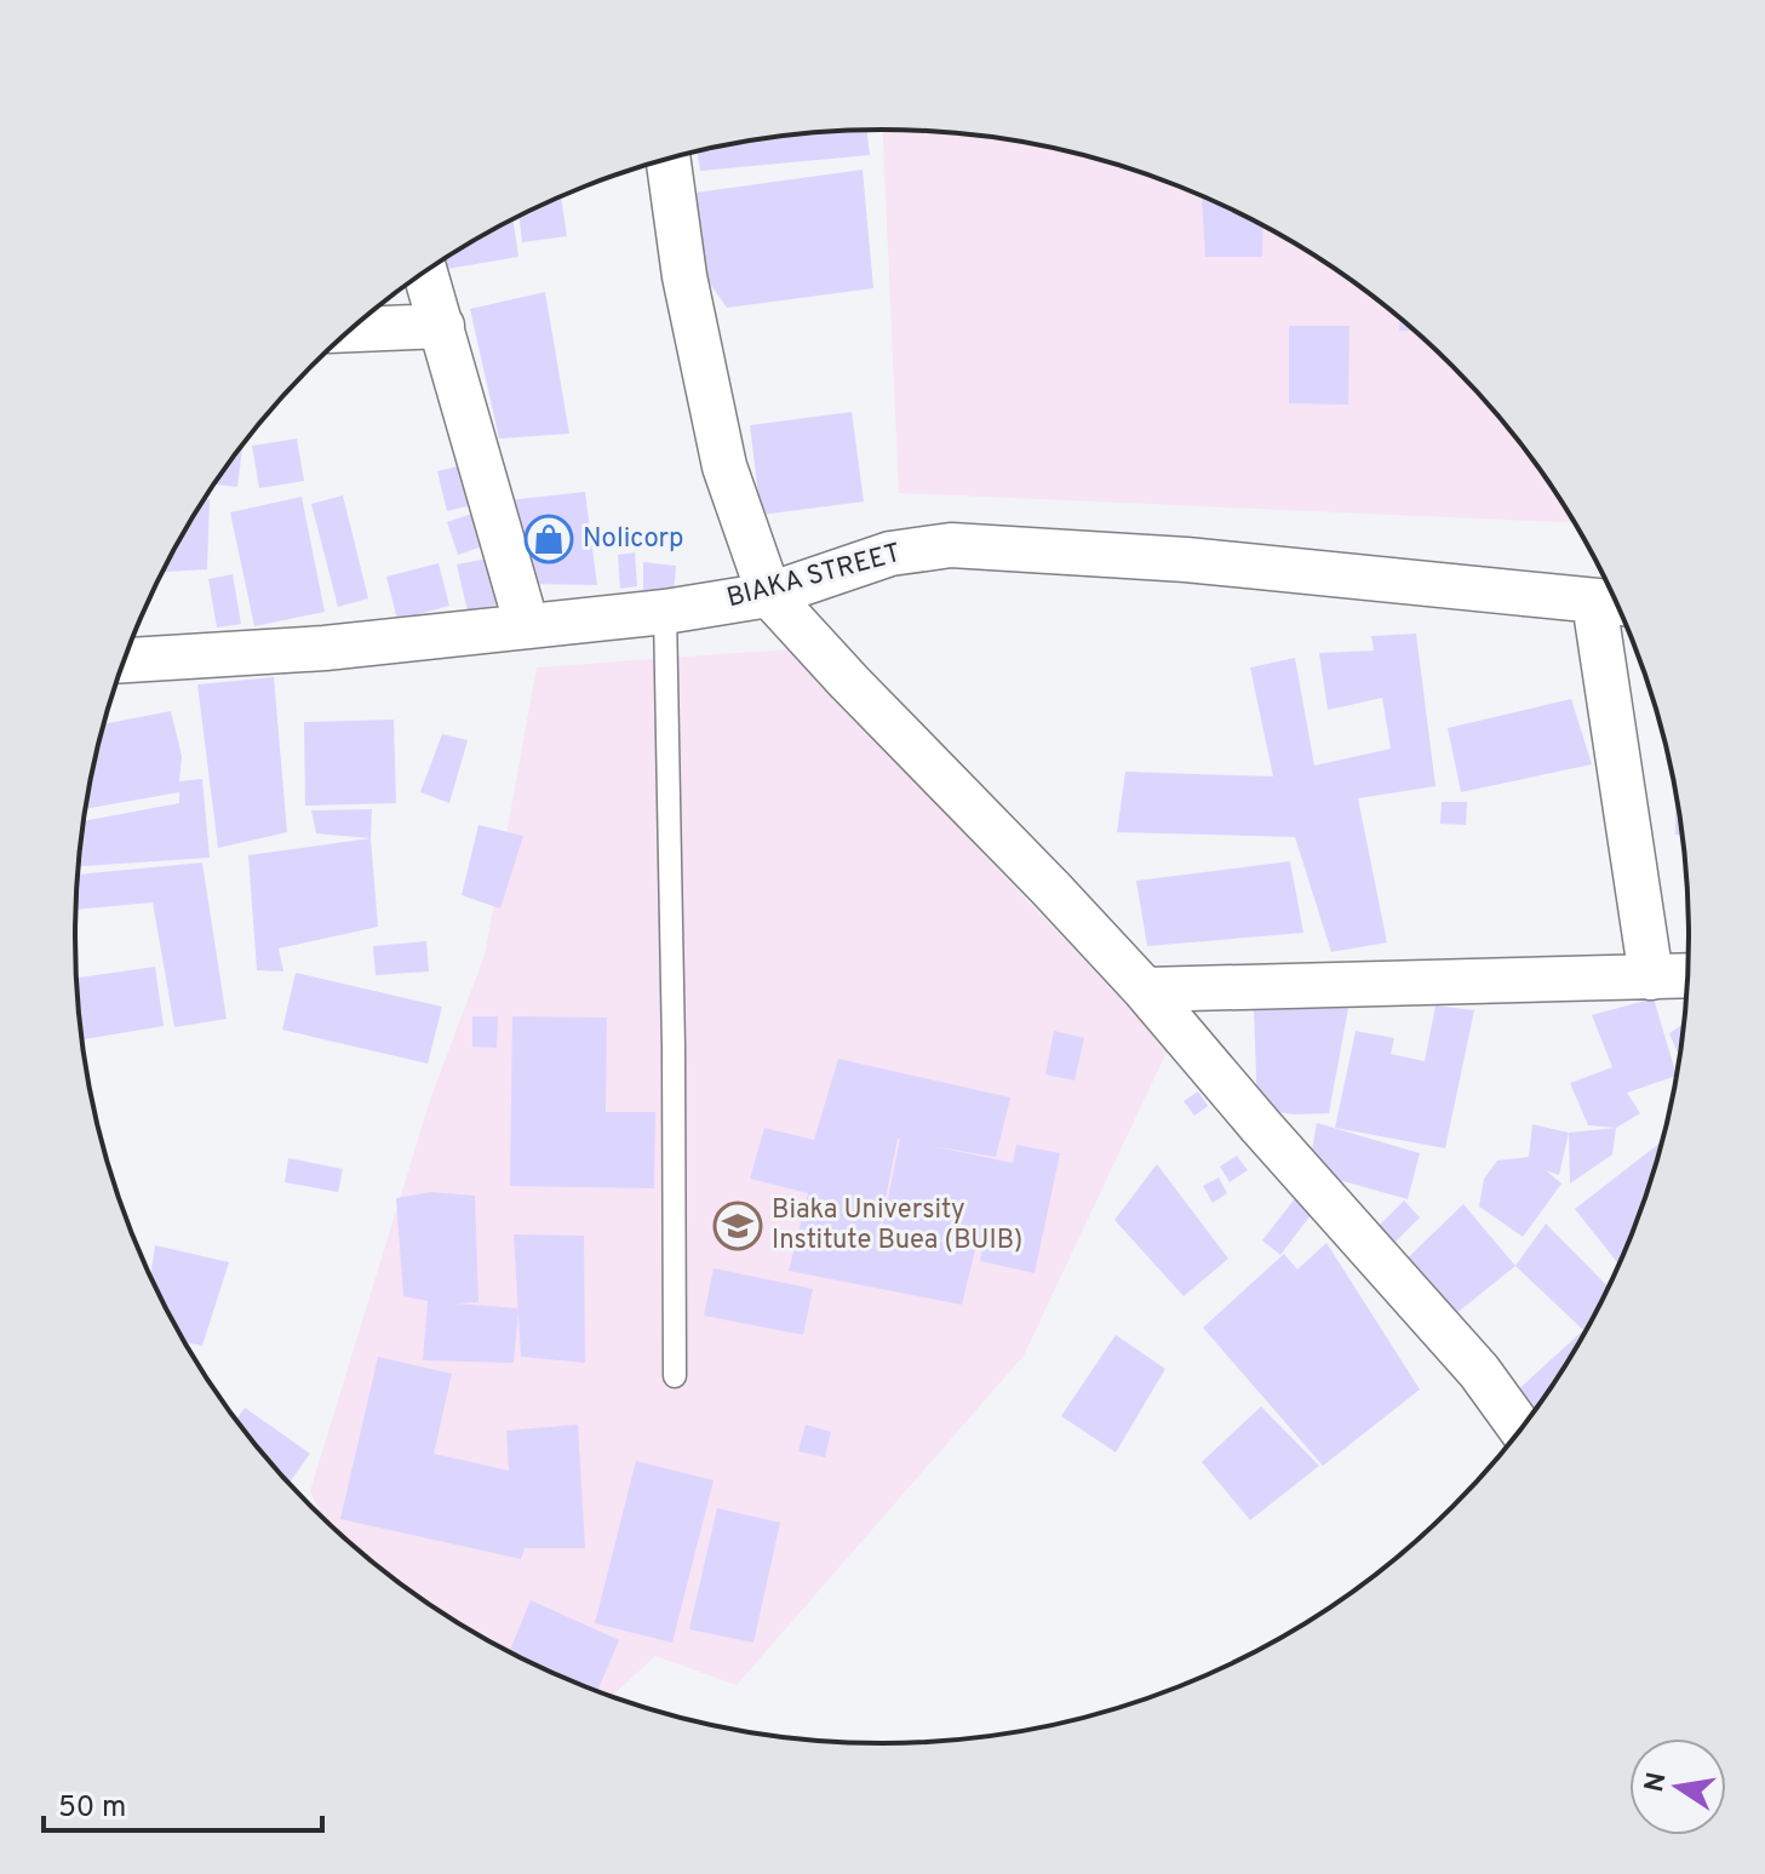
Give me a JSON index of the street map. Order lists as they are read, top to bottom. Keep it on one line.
{"streets":{"street":["BIAKA STREET"]},"places":{"shop":["Nolicorp"],"school or university":["Biaka University Institute Buea (BUIB)"]},"scale_bar":"50 m","north":"left"}
